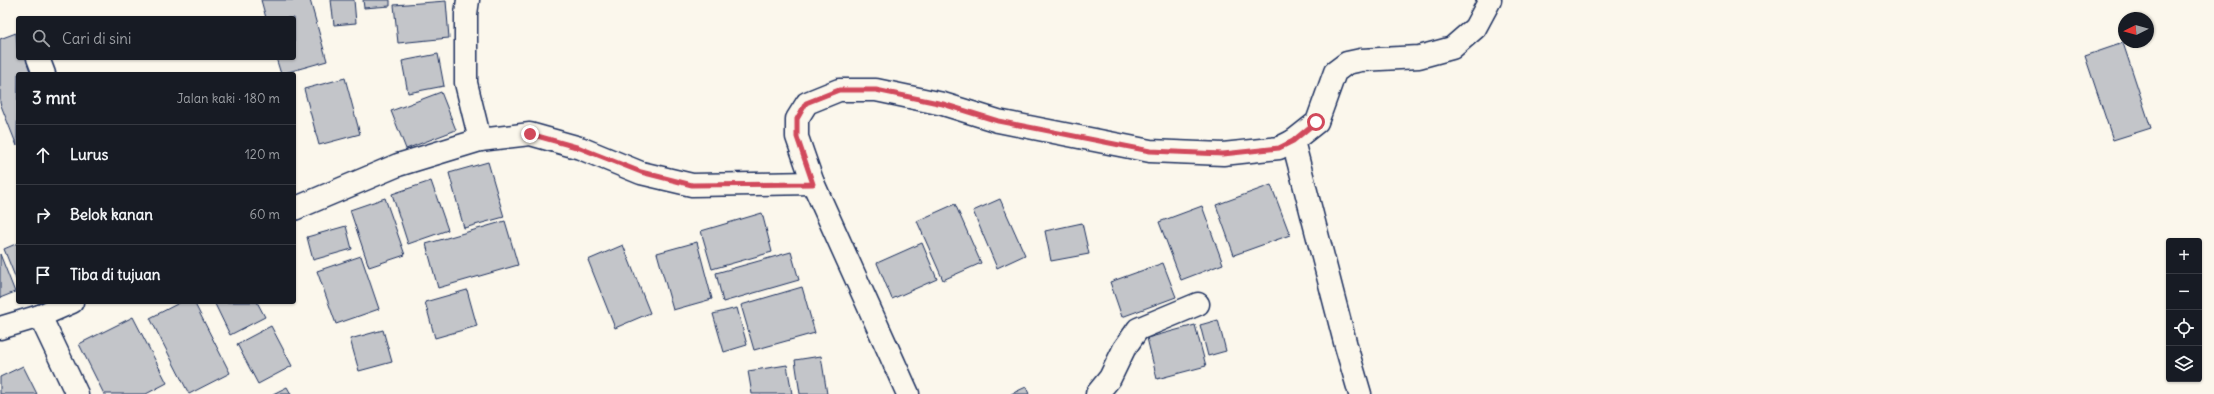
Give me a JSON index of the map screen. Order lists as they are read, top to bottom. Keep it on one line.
{"north":"left","page":{"search":"Cari di sini","heading":["3 mnt","Jalan kaki · 180 m"],"list":[["Lurus","120 m"],["Belok kanan","60 m"],"Tiba di tujuan"],"map_buttons":["+","−"]}}
